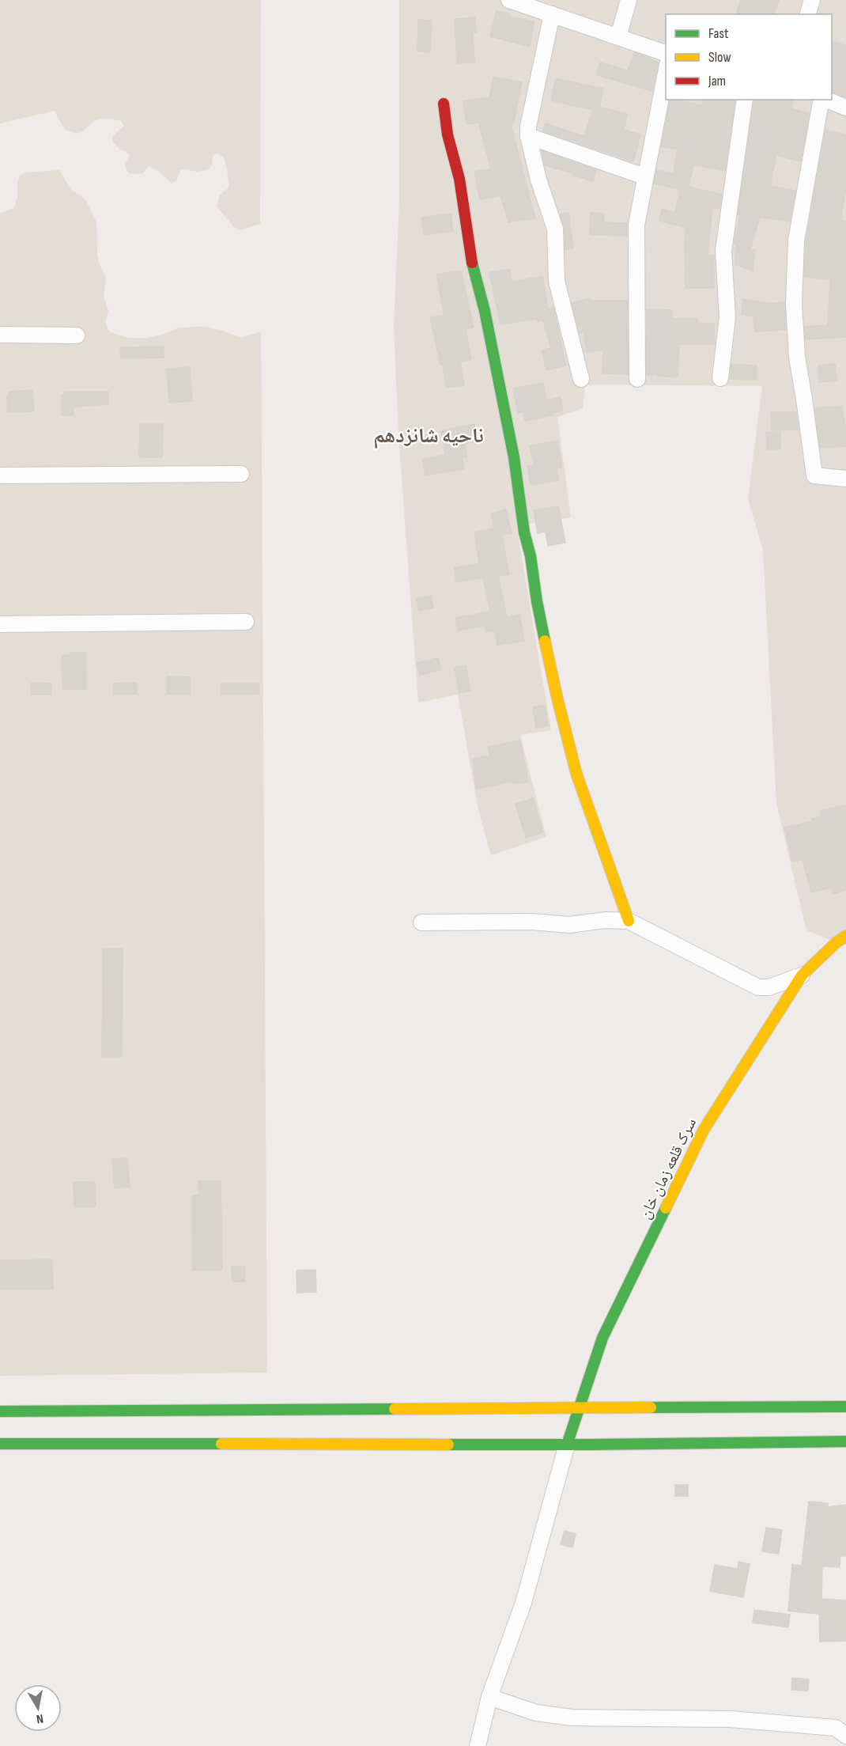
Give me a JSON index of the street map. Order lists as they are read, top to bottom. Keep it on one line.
{"streets":{"main road":["سرک قلعه زمان خان"]},"districts":["ناحیه شانزدهم"],"legend":["Fast","Slow","Jam"],"north":"bottom"}
